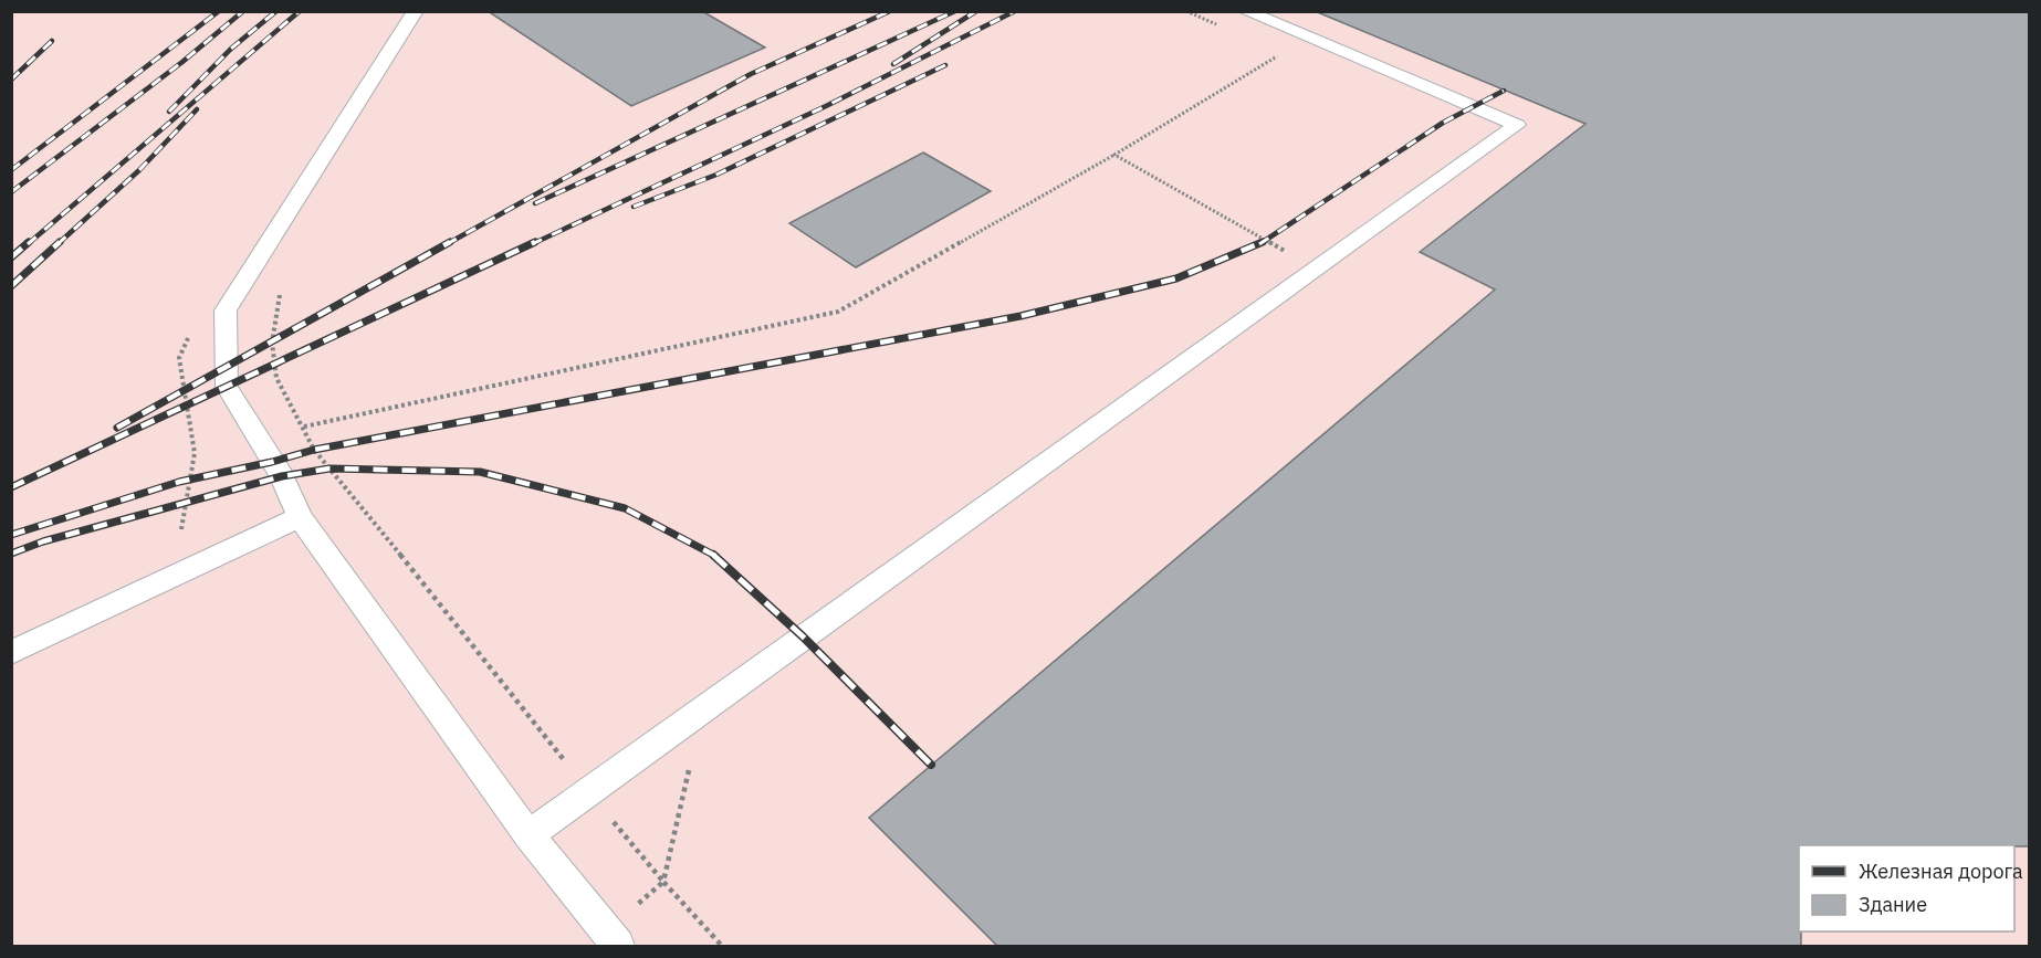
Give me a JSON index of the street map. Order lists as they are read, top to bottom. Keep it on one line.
{"legend":["Железная дорога","Здание"]}
